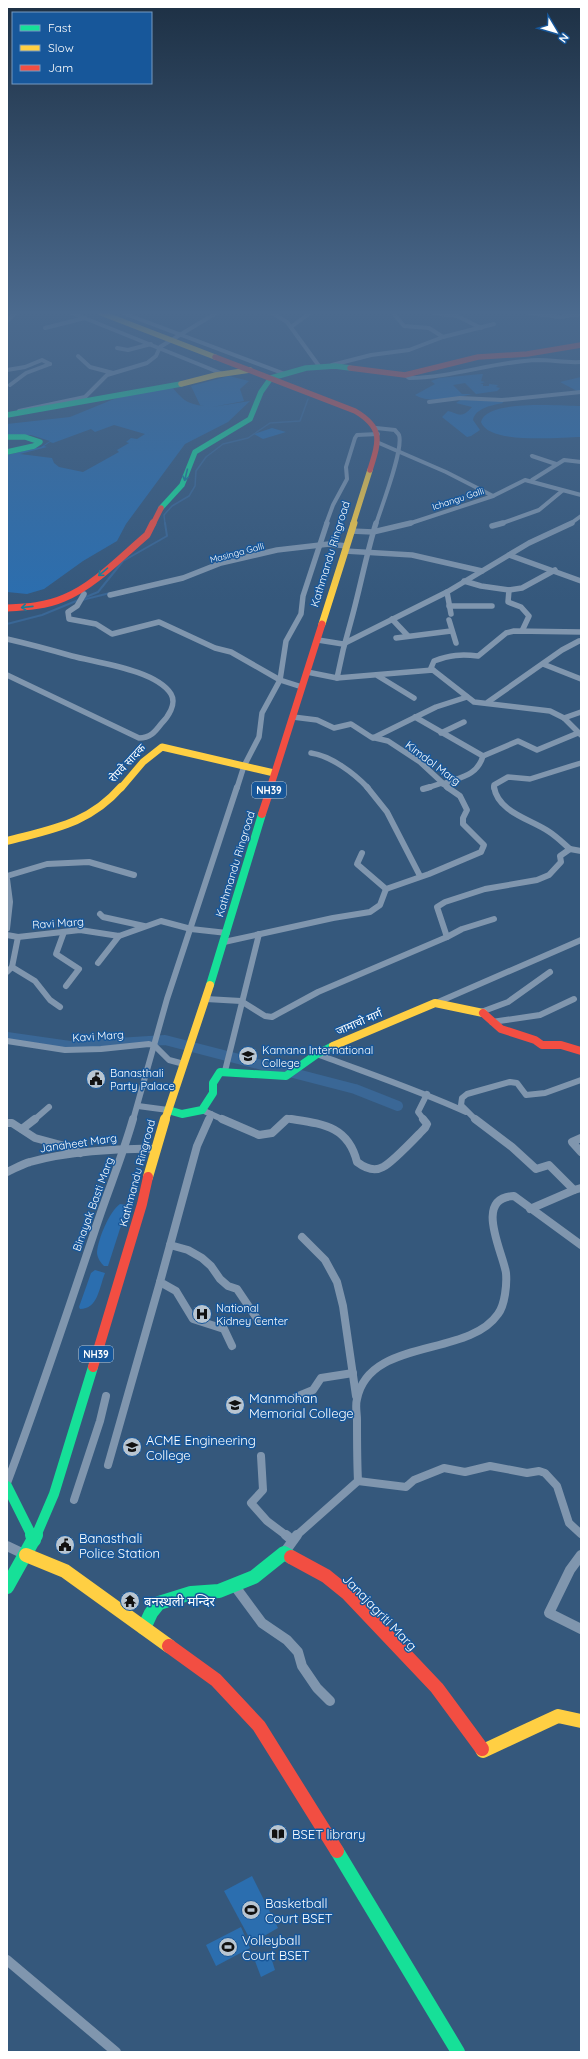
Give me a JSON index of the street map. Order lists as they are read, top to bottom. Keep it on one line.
{"streets":{"main road":["Kathmandu Ringroad","रोपवे सादक","NH39","जामाचो मार्ग","Janajagriti Marg"],"street":["Ichangu Galli","Masinga Galli","Kimdol Marg","Ravi Marg","Kavi Marg","Janaheet Marg","Binayak Basti Marg"]},"crossings":[["Ichangu Galli","Kathmandu Ringroad"],["Ichangu Galli","Binayak Basti Marg"],["Masinga Galli","Kathmandu Ringroad"],["Masinga Galli","Binayak Basti Marg"],["Kathmandu Ringroad","रोपवे सादक"],["Kathmandu Ringroad","Kimdol Marg"],["Kathmandu Ringroad","Janaheet Marg"],["Kathmandu Ringroad","Binayak Basti Marg"],["रोपवे सादक","Binayak Basti Marg"],["Kavi Marg","Binayak Basti Marg"],["Janaheet Marg","Binayak Basti Marg"]],"places":{"school or university":["Kamana International College","Manmohan Memorial College","ACME Engineering College"],"public building":["Banasthali Party Palace","Banasthali Police Station"],"hospital":["National Kidney Center"],"temple":["बनस्थली मन्दिर"],"library":["BSET library"],"sports":["Basketball Court BSET","Volleyball Court BSET"]},"legend":["Fast","Slow","Jam"],"north":"bottom right"}
